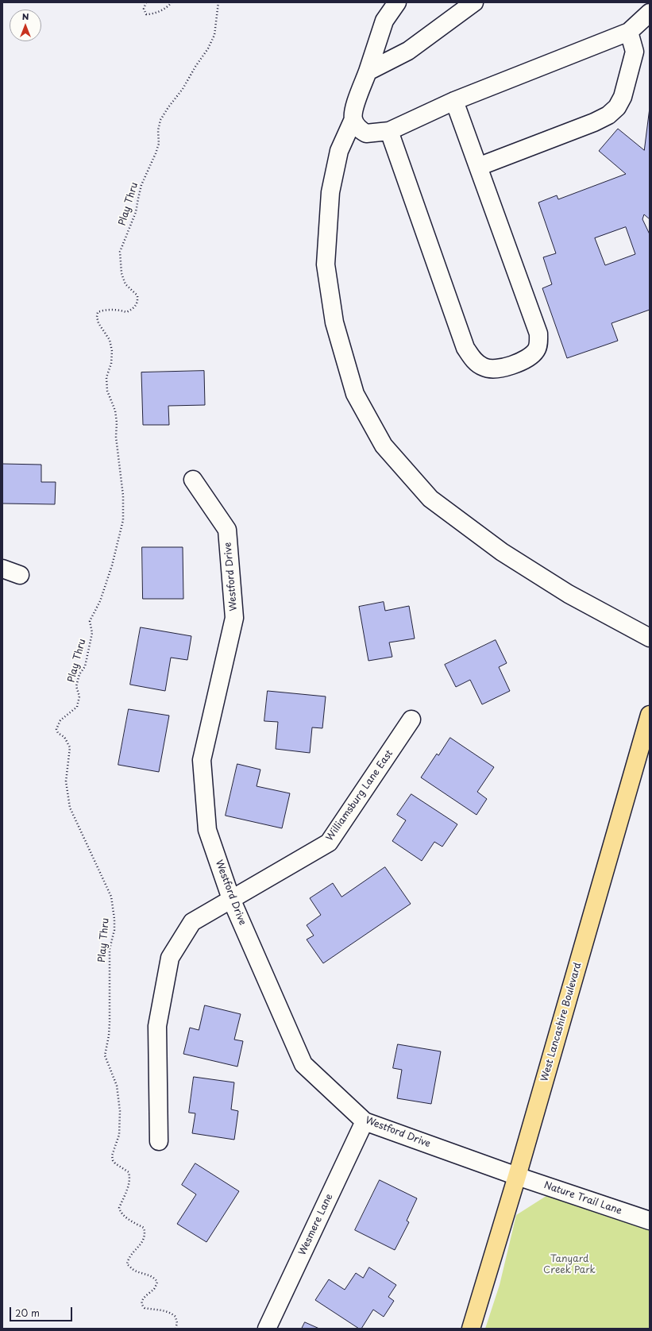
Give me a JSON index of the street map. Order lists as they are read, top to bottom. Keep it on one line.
{"streets":{"main road":["West Lancashire Boulevard"],"street":["Westford Drive","Williamsburg Lane East","Nature Trail Lane","Wesmere Lane"],"path":["Play Thru"]},"crossings":[["Westford Drive","Williamsburg Lane East"],["Westford Drive","West Lancashire Boulevard"],["Westford Drive","Nature Trail Lane"],["Westford Drive","Wesmere Lane"],["West Lancashire Boulevard","Nature Trail Lane"]],"parks":["Tanyard Creek Park"],"scale_bar":"20 m","north":"top"}
